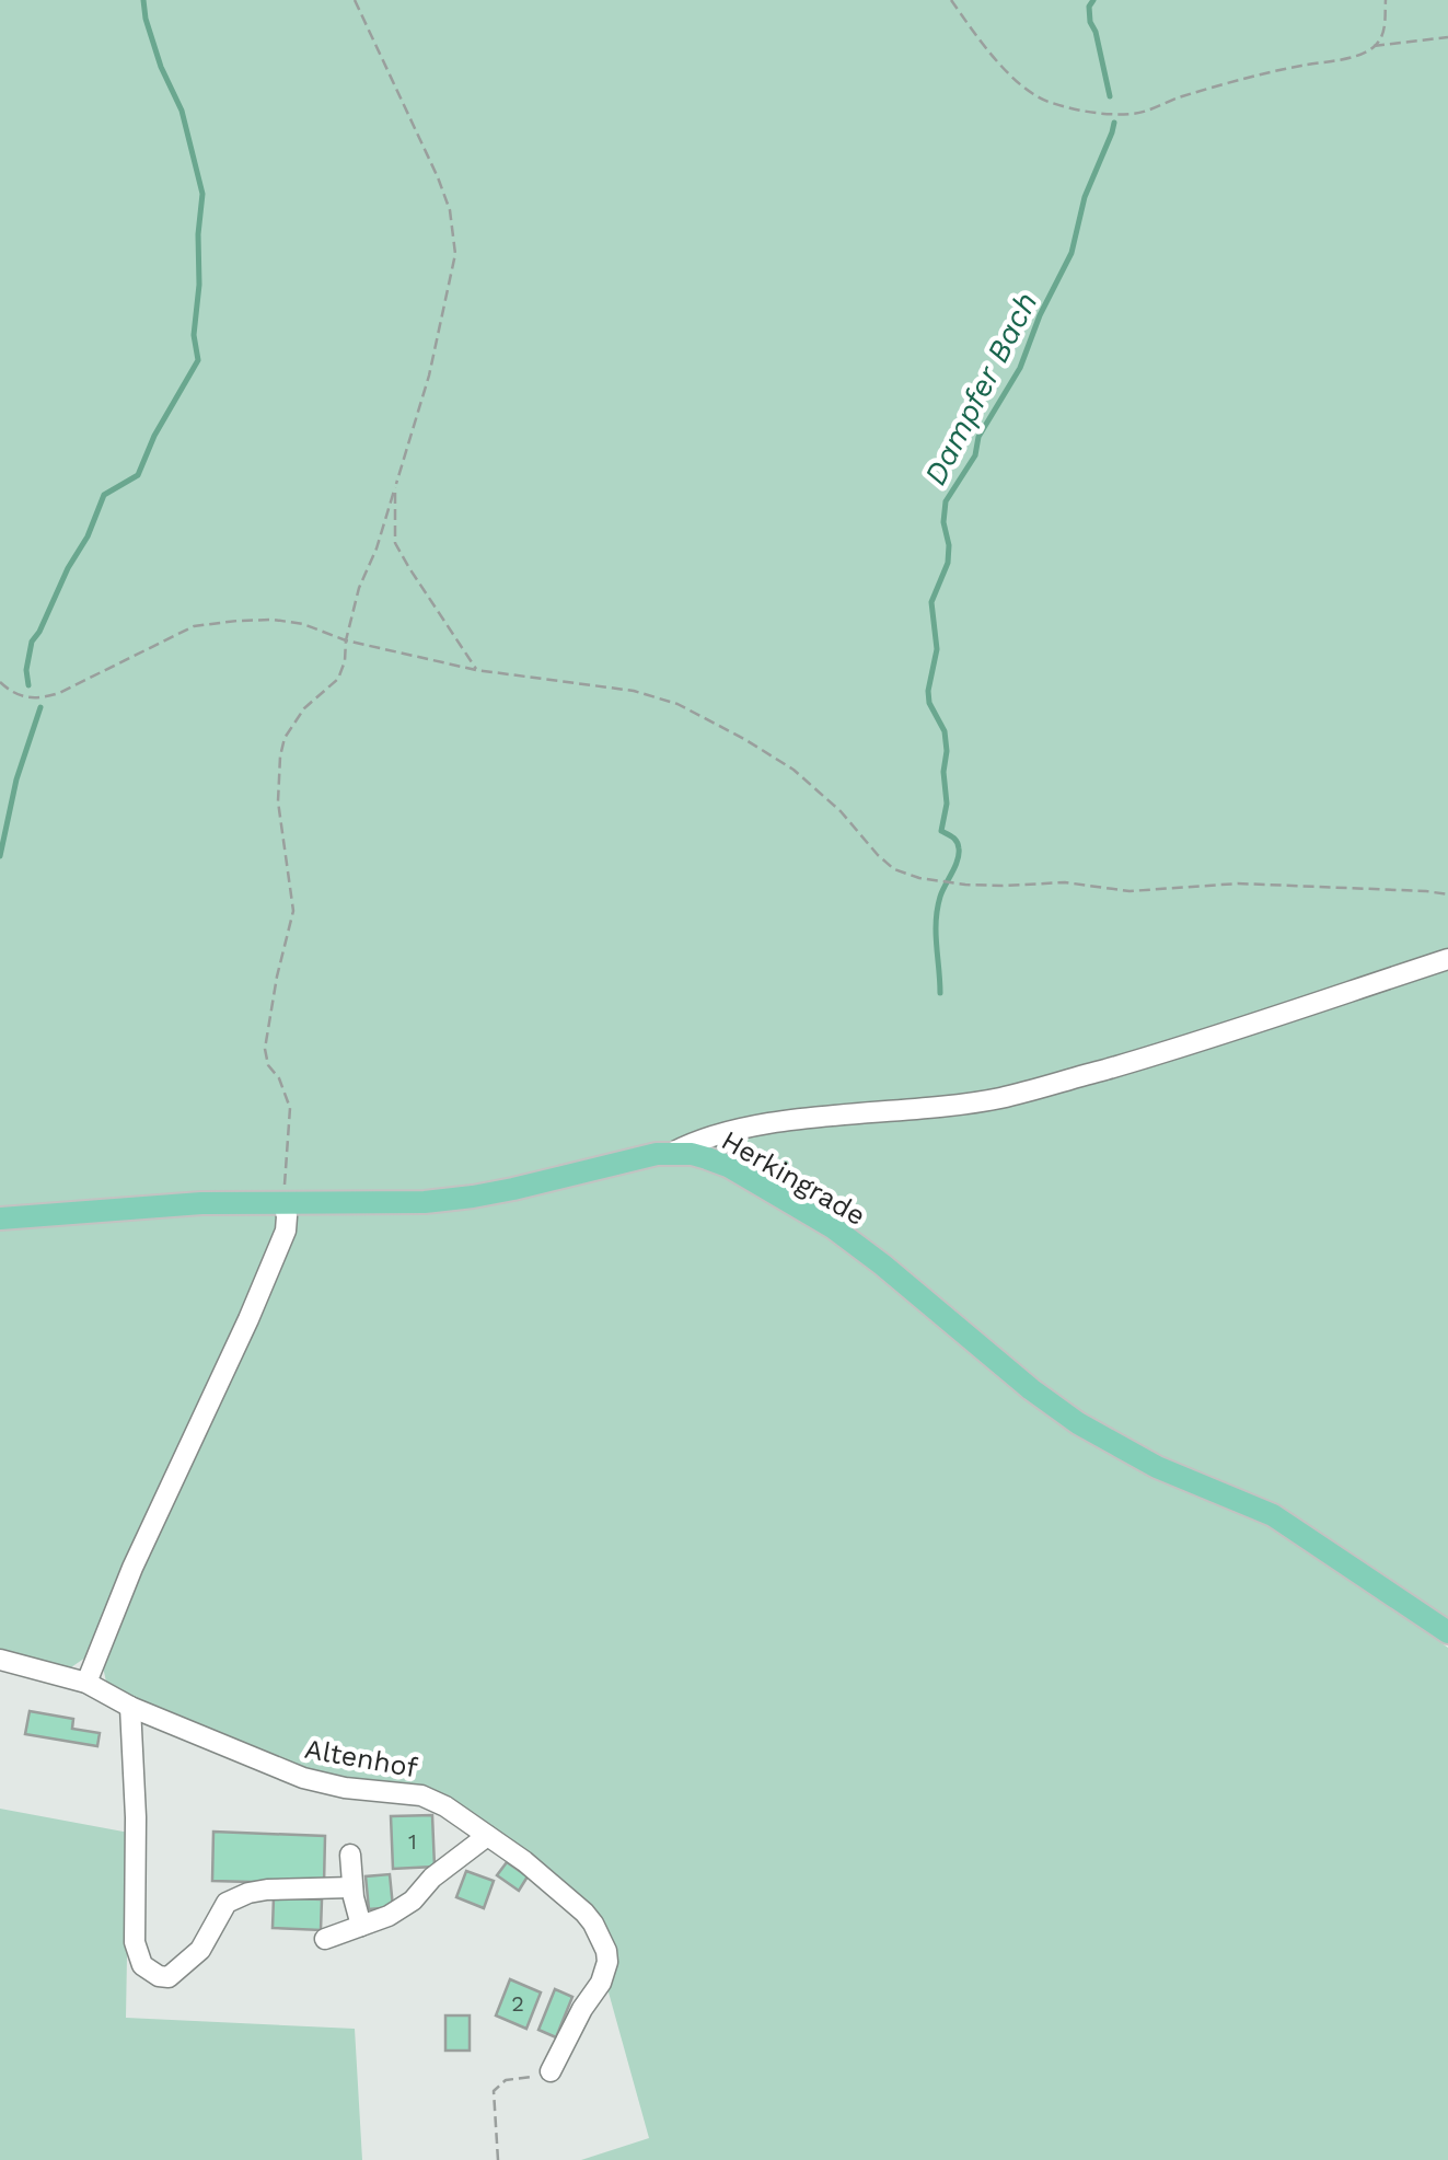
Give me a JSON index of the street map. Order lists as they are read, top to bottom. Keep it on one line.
{"streets":{"main road":["Herkingrade"],"street":["Altenhof"]},"water":["Dampfer Bach"],"house_numbers":["1","2"]}
